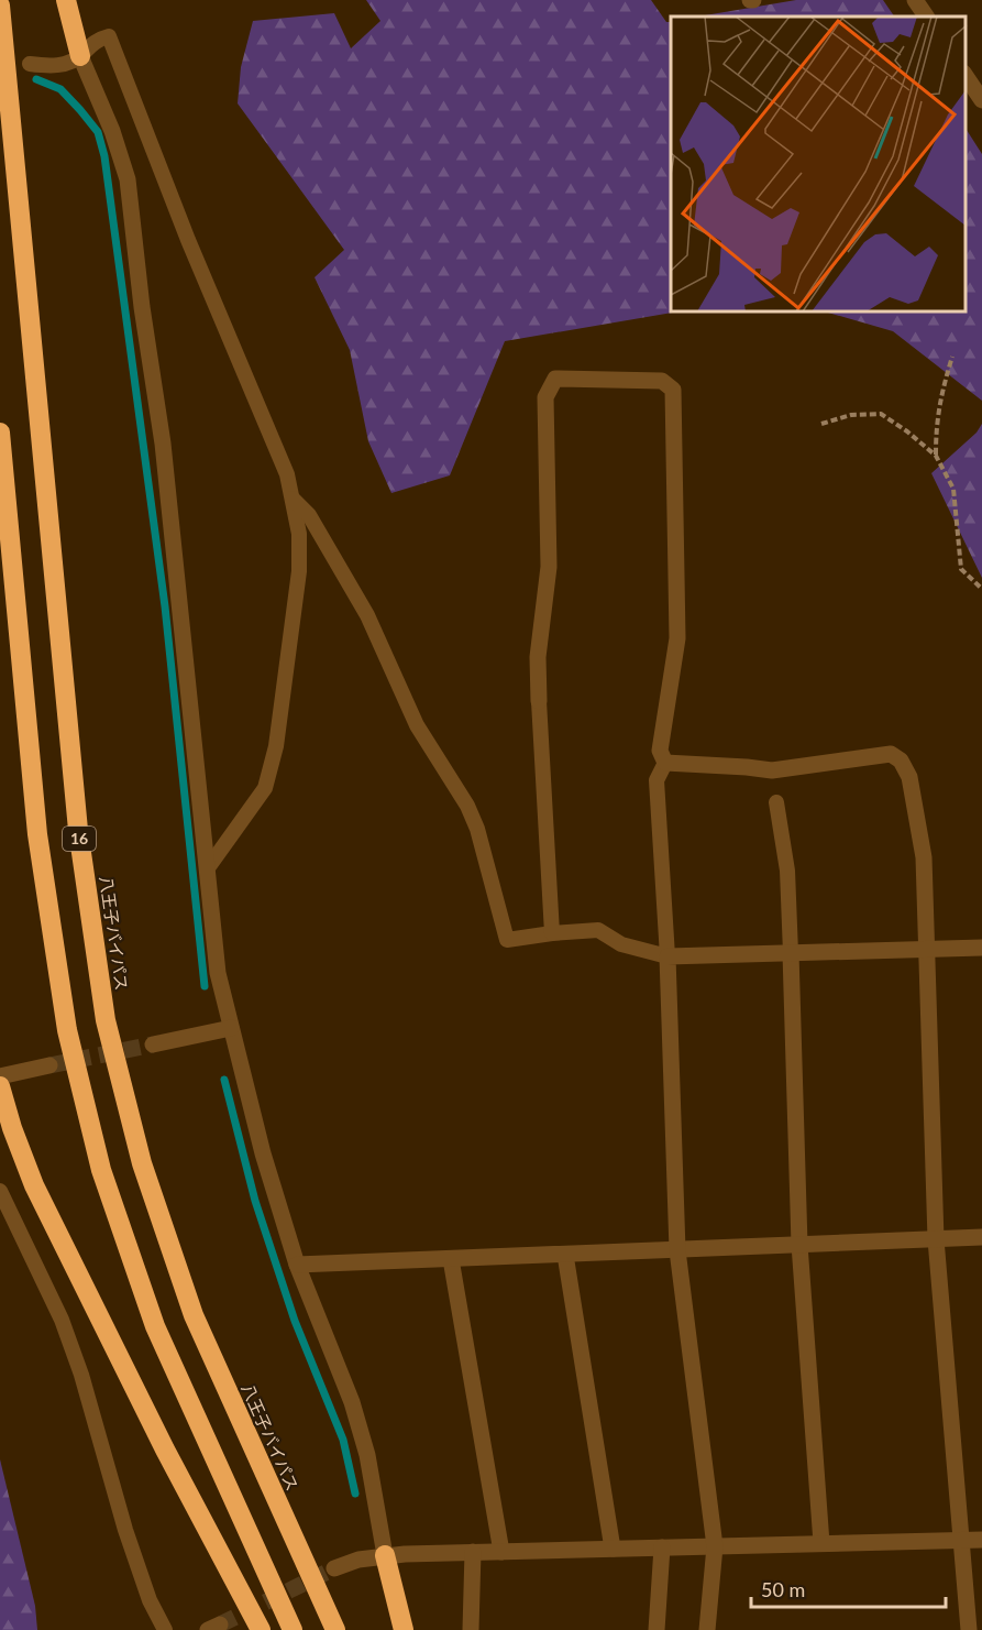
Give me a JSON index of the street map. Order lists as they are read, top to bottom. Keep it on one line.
{"streets":{"highway":["16","八王子バイパス"]},"scale_bar":"50 m"}
